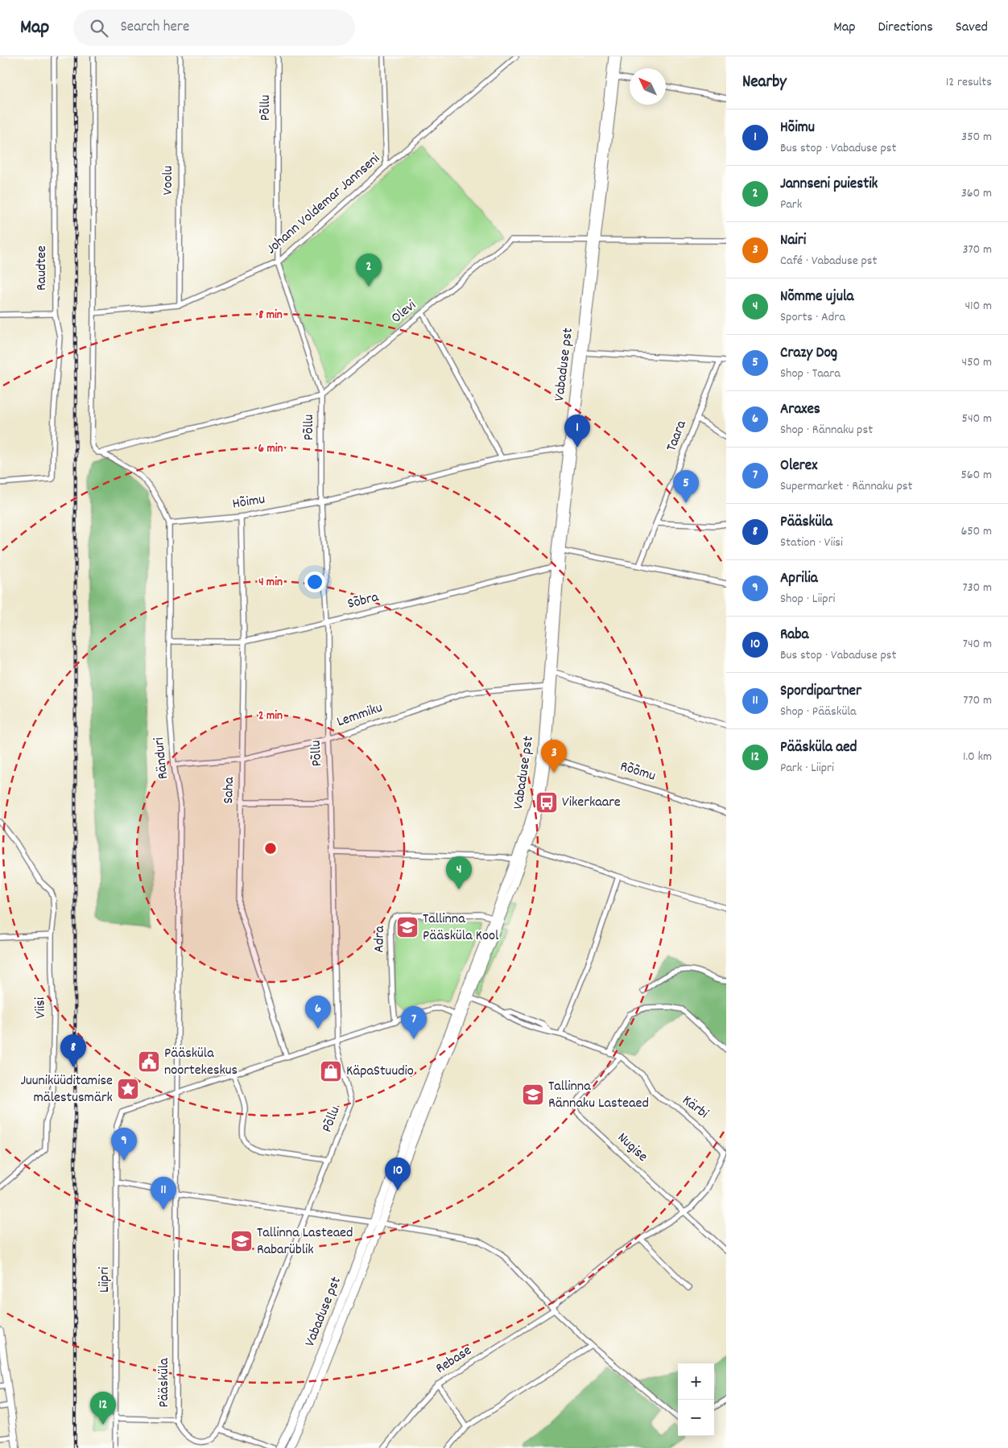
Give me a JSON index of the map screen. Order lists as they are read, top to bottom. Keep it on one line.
{"streets":{"highway":["Vabaduse pst"],"street":["Põllu","Voolu","Johann Voldemar Jannseni","Raudtee","Olevi","Taara","Hõimu","Sõbra","Lemmiku","Ränduri","Rõõmu","Saha","Adra","Viisi","Kärbi","Nugise","Liipri","Rebase","Pääsküla"]},"crossings":[["Põllu","Johann Voldemar Jannseni"],["Põllu","Olevi"],["Põllu","Hõimu"],["Põllu","Sõbra"],["Põllu","Lemmiku"],["Põllu","Pääsküla"],["Voolu","Johann Voldemar Jannseni"],["Olevi","Vabaduse pst"],["Olevi","Ränduri"],["Vabaduse pst","Hõimu"],["Vabaduse pst","Sõbra"],["Vabaduse pst","Lemmiku"],["Vabaduse pst","Rõõmu"],["Vabaduse pst","Adra"],["Vabaduse pst","Kärbi"],["Hõimu","Ränduri"],["Hõimu","Saha"],["Sõbra","Ränduri"],["Sõbra","Saha"],["Lemmiku","Ränduri"],["Lemmiku","Saha"],["Ränduri","Liipri"],["Ränduri","Pääsküla"],["Kärbi","Nugise"],["Kärbi","Rebase"],["Liipri","Pääsküla"]],"places":{"bus stop":["Vikerkaare"],"school or university":["Tallinna Pääsküla Kool","Tallinna Rännaku Lasteaed","Tallinna Lasteaed Rabarüblik"],"public building":["Pääsküla noortekeskus"],"shop":["KäpaStuudio"],"place":["Juuniküüditamise mälestusmärk"]},"north":"top left","page":{"header":"Map","search":"Search here","nav":["Map","Directions","Saved"],"heading":["Nearby","12 results"],"list":[{"mark":"1","name":"Hõimu","note":"Bus stop · Vabaduse pst","value":"350 m"},{"mark":"2","name":"Jannseni puiestik","note":"Park","value":"360 m"},{"mark":"3","name":"Nairi","note":"Café · Vabaduse pst","value":"370 m"},{"mark":"4","name":"Nõmme ujula","note":"Sports · Adra","value":"410 m"},{"mark":"5","name":"Crazy Dog","note":"Shop · Taara","value":"450 m"},{"mark":"6","name":"Araxes","note":"Shop · Rännaku pst","value":"540 m"},{"mark":"7","name":"Olerex","note":"Supermarket · Rännaku pst","value":"560 m"},{"mark":"8","name":"Pääsküla","note":"Station · Viisi","value":"650 m"},{"mark":"9","name":"Aprilia","note":"Shop · Liipri","value":"730 m"},{"mark":"10","name":"Raba","note":"Bus stop · Vabaduse pst","value":"740 m"},{"mark":"11","name":"Spordipartner","note":"Shop · Pääsküla","value":"770 m"},{"mark":"12","name":"Pääsküla aed","note":"Park · Liipri","value":"1.0 km"}],"pins":["2","1","5","3","4","6","7","8","9","10","11","12"],"map_buttons":["+","−"]},"rings":["8 min","6 min","4 min","2 min"]}
